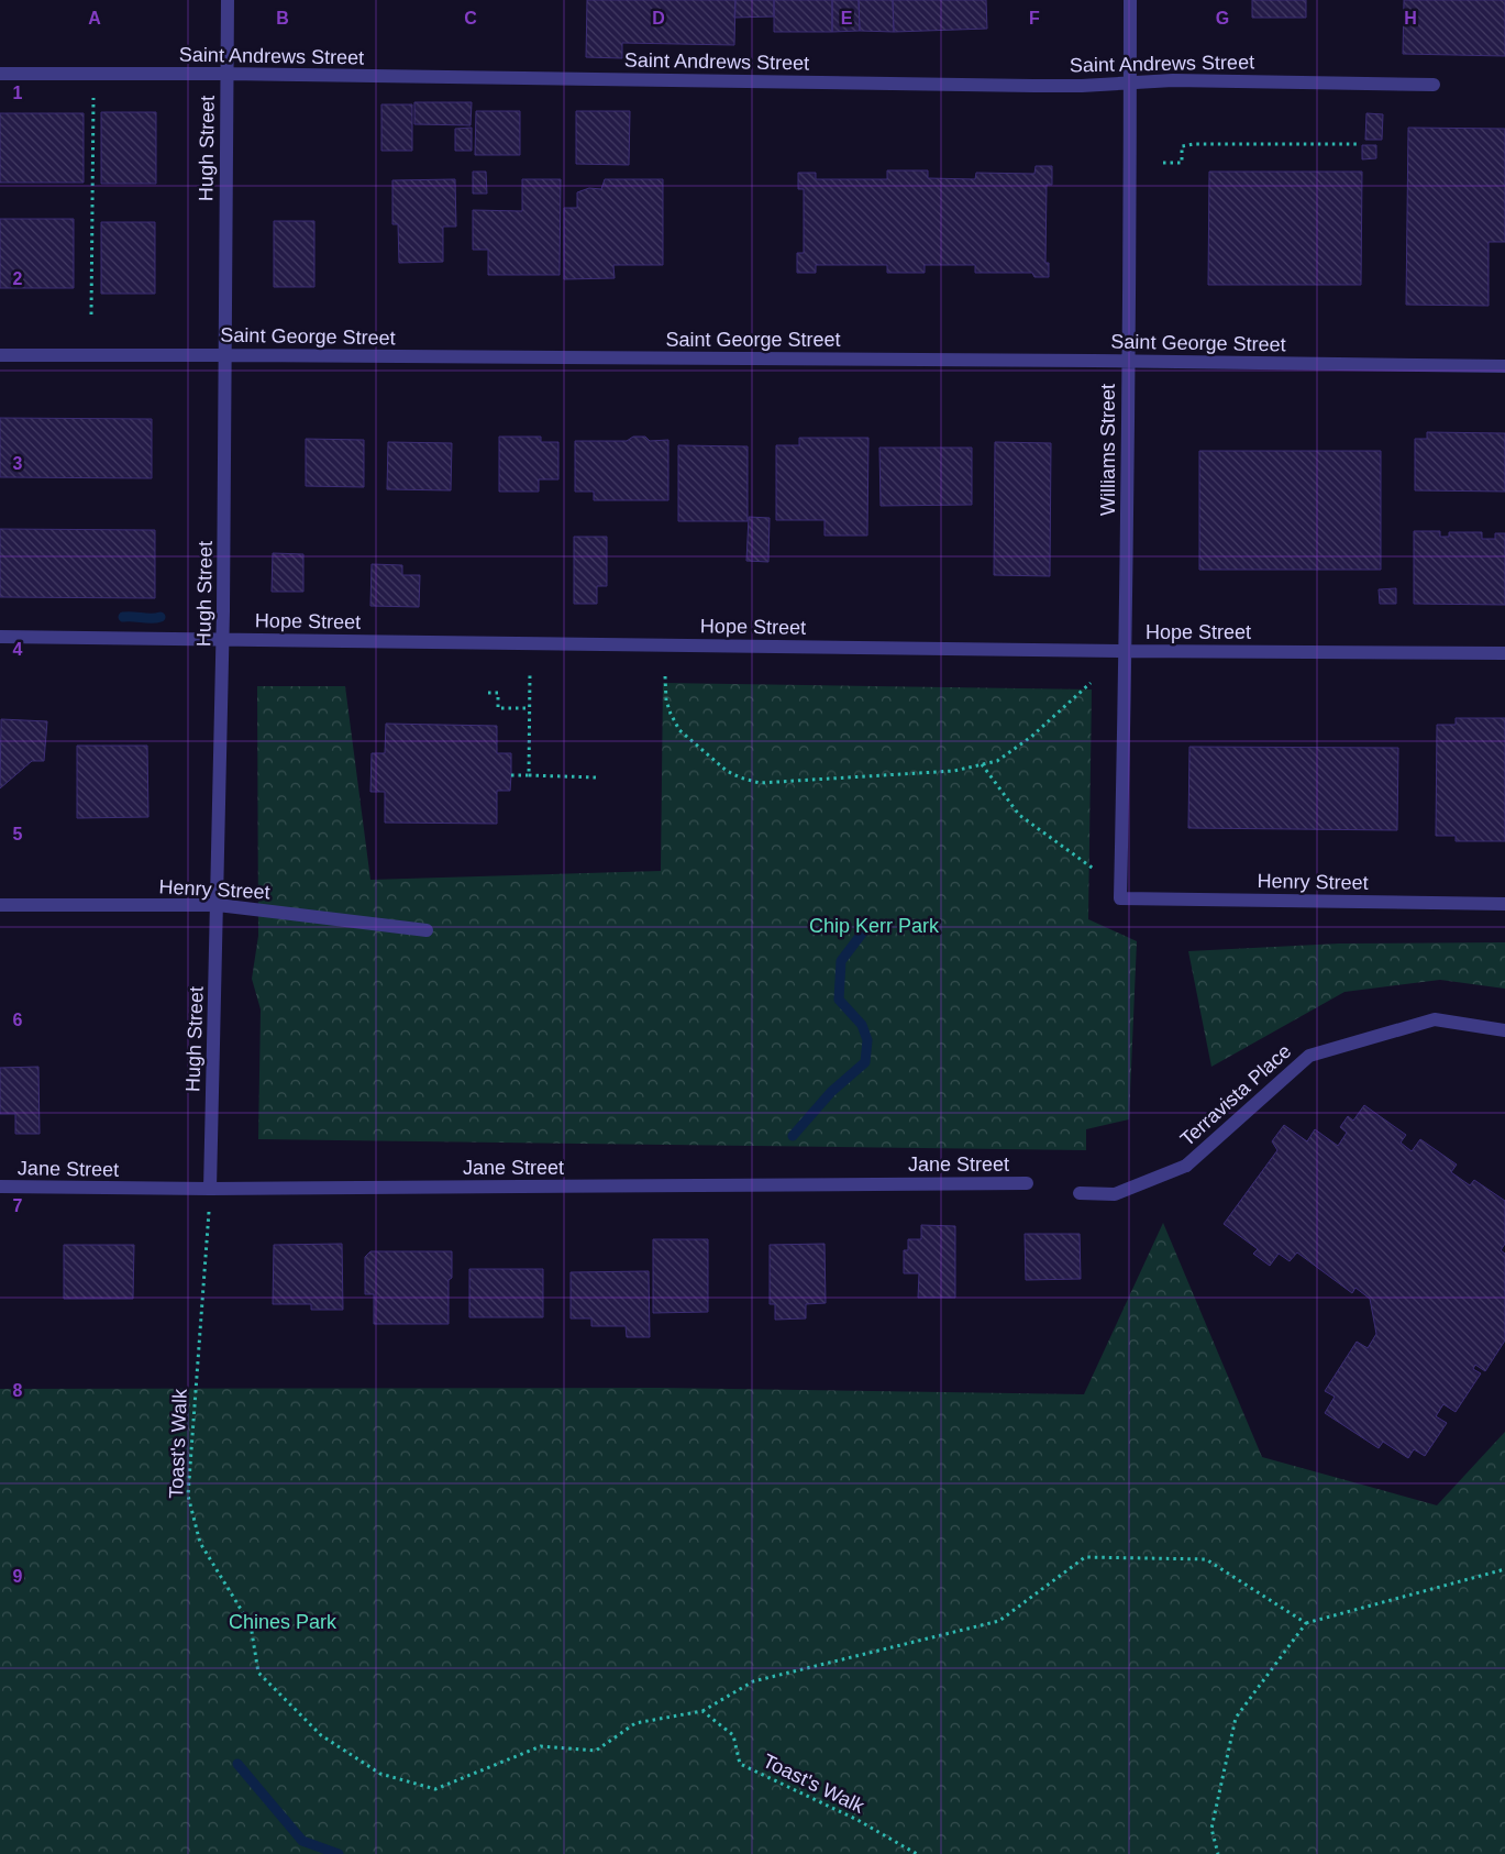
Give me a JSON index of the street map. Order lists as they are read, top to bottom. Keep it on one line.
{"streets":{"street":["Saint Andrews Street","Hugh Street","Saint George Street","Williams Street","Hope Street","Henry Street","Terravista Place","Jane Street"],"path":["Toast's Walk"]},"crossings":[["Saint Andrews Street","Hugh Street"],["Saint Andrews Street","Williams Street"],["Hugh Street","Saint George Street"],["Hugh Street","Hope Street"],["Hugh Street","Henry Street"],["Hugh Street","Jane Street"],["Hugh Street","Toast's Walk"],["Saint George Street","Williams Street"],["Williams Street","Hope Street"],["Williams Street","Henry Street"],["Jane Street","Toast's Walk"]],"parks":["Chip Kerr Park","Chines Park"],"grid":{"columns":["A","B","C","D","E","F","G","H"],"rows":["1","2","3","4","5","6","7","8","9"]}}
